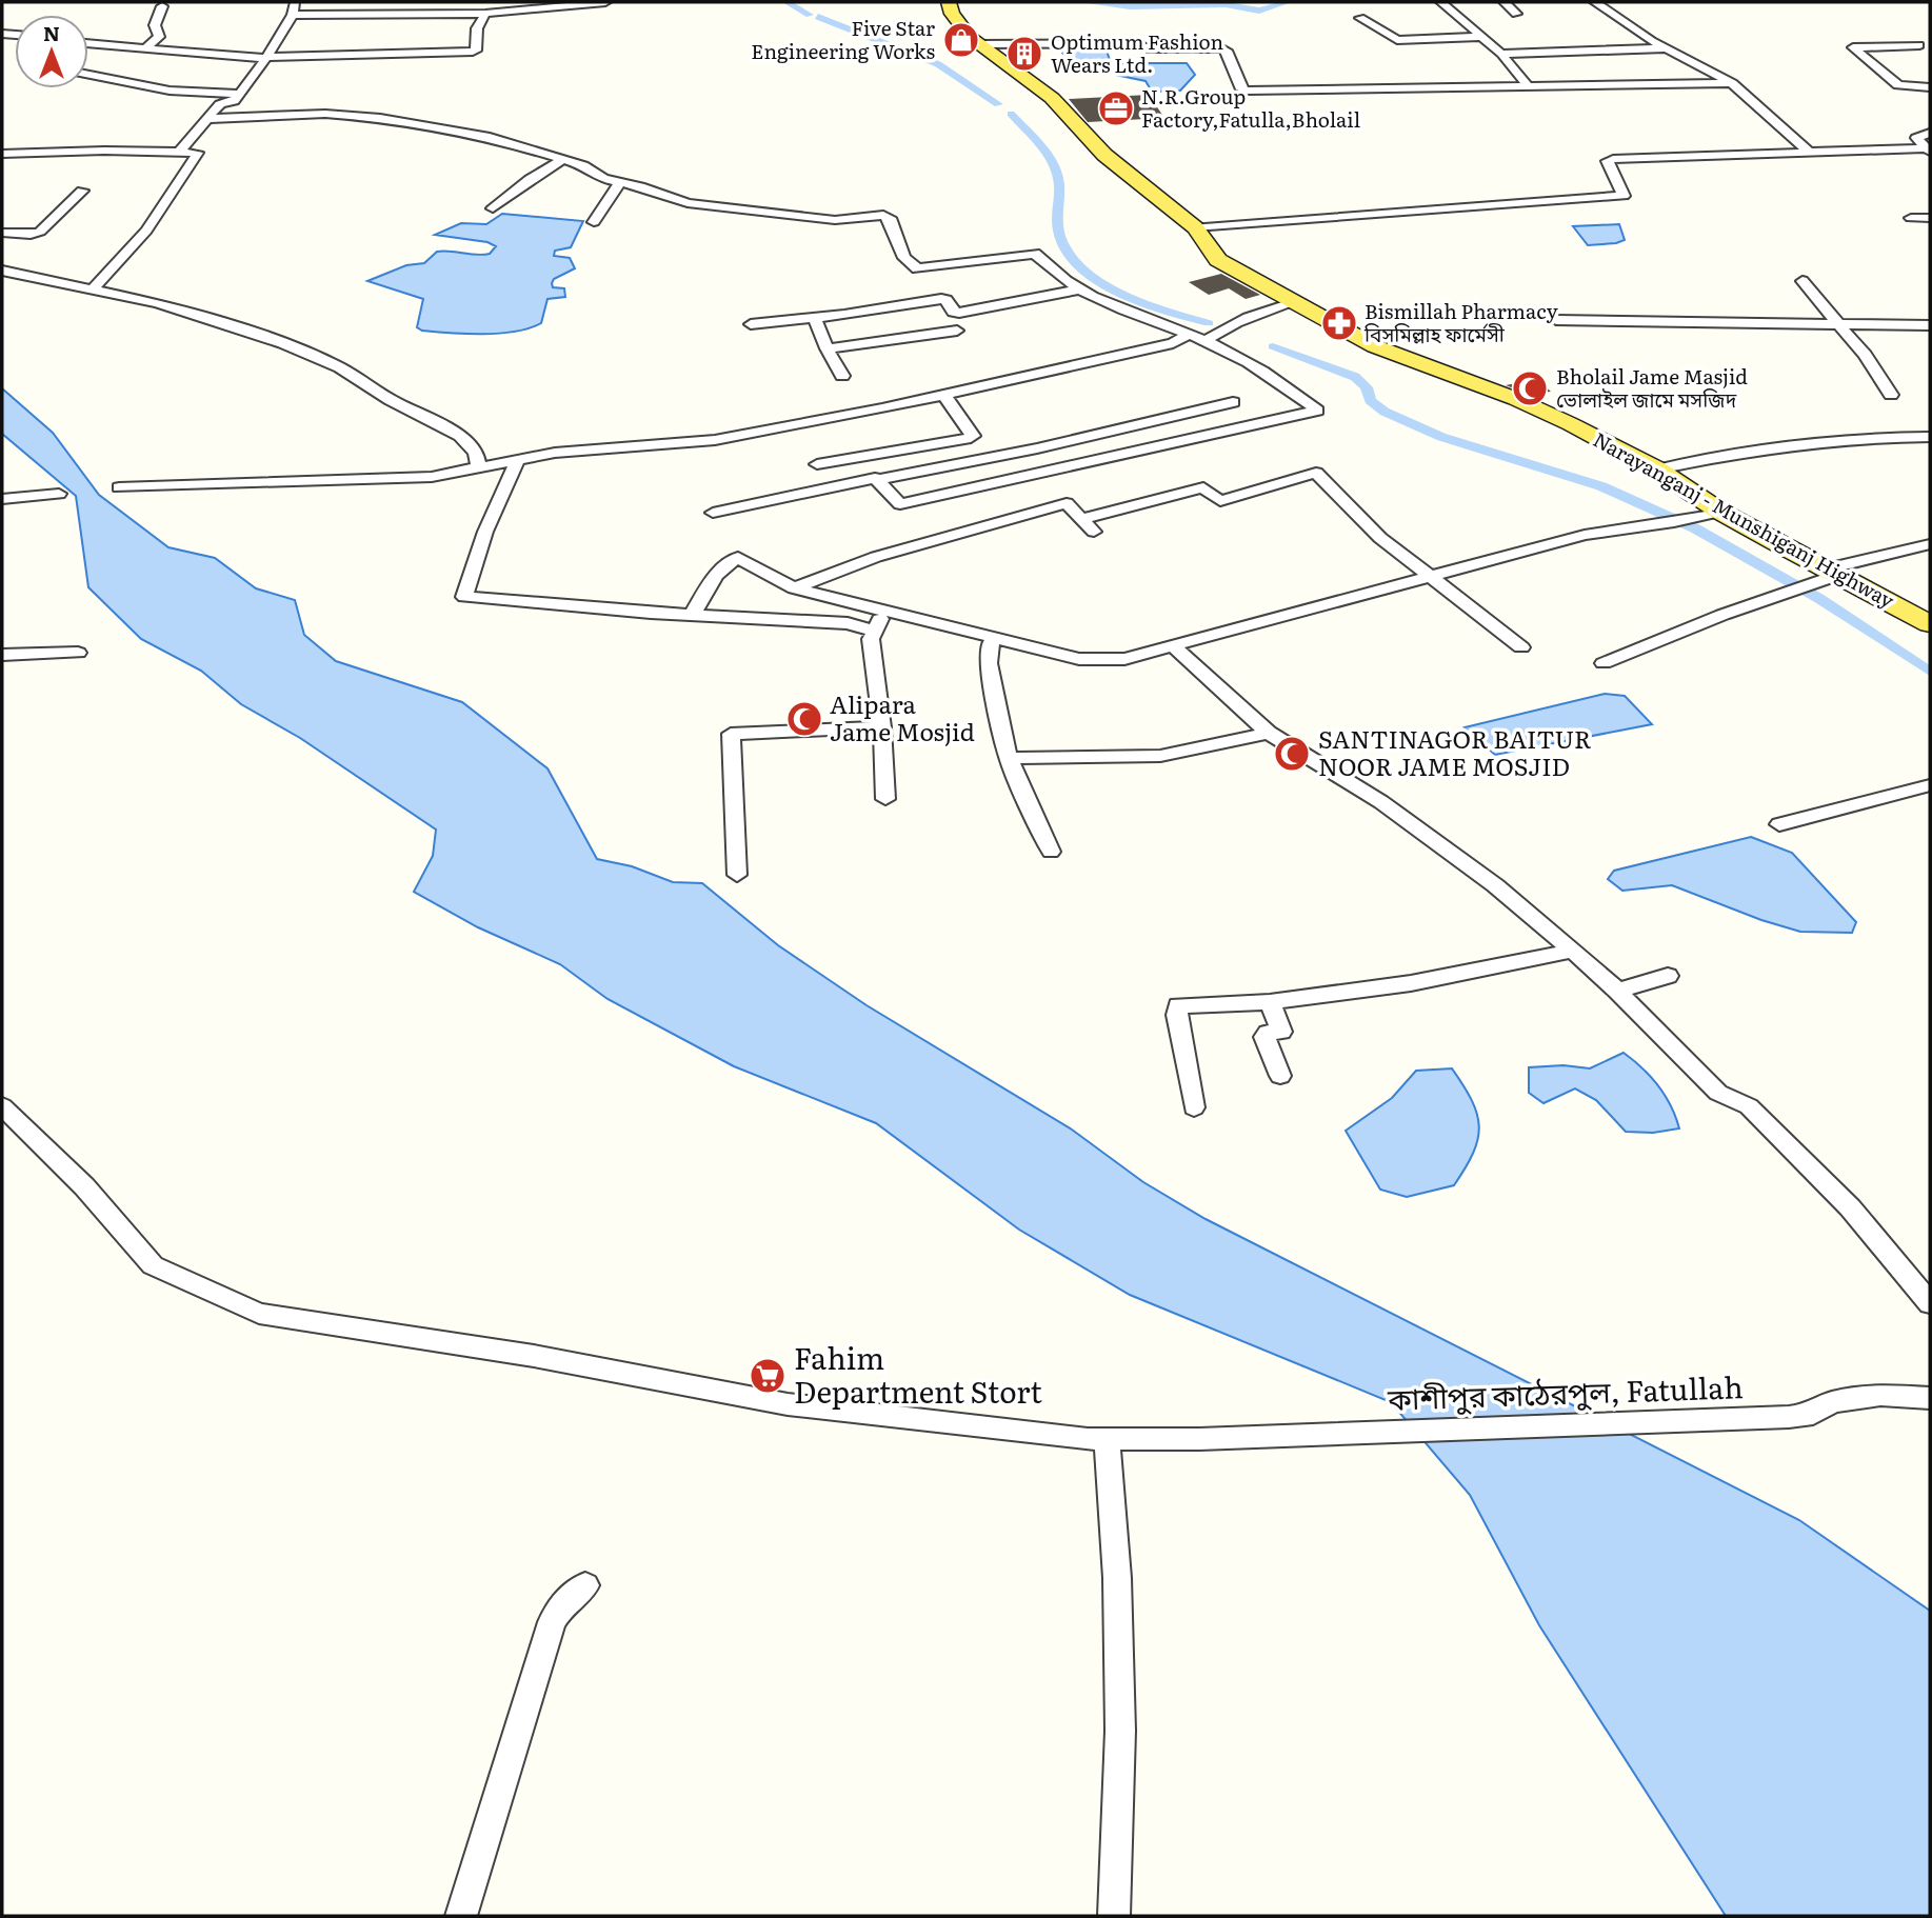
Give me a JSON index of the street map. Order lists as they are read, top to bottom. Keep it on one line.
{"streets":{"main road":["Narayanganj - Munshiganj Highway"],"street":["কাশীপুর কাঠেরপুল, Fatullah"]},"places":{"shop":["Five Star Engineering Works"],"building":["Optimum Fashion Wears Ltd."],"office":["N.R.Group Factory,Fatulla,Bholail"],"pharmacy":["Bismillah Pharmacy বিসমিল্লাহ ফার্মেসী"],"mosque":["Bholail Jame Masjid ভোলাইল জামে মসজিদ","Alipara Jame Mosjid","SANTINAGOR BAITUR NOOR JAME MOSJID"],"supermarket":["Fahim Department Stort"]},"north":"top"}
